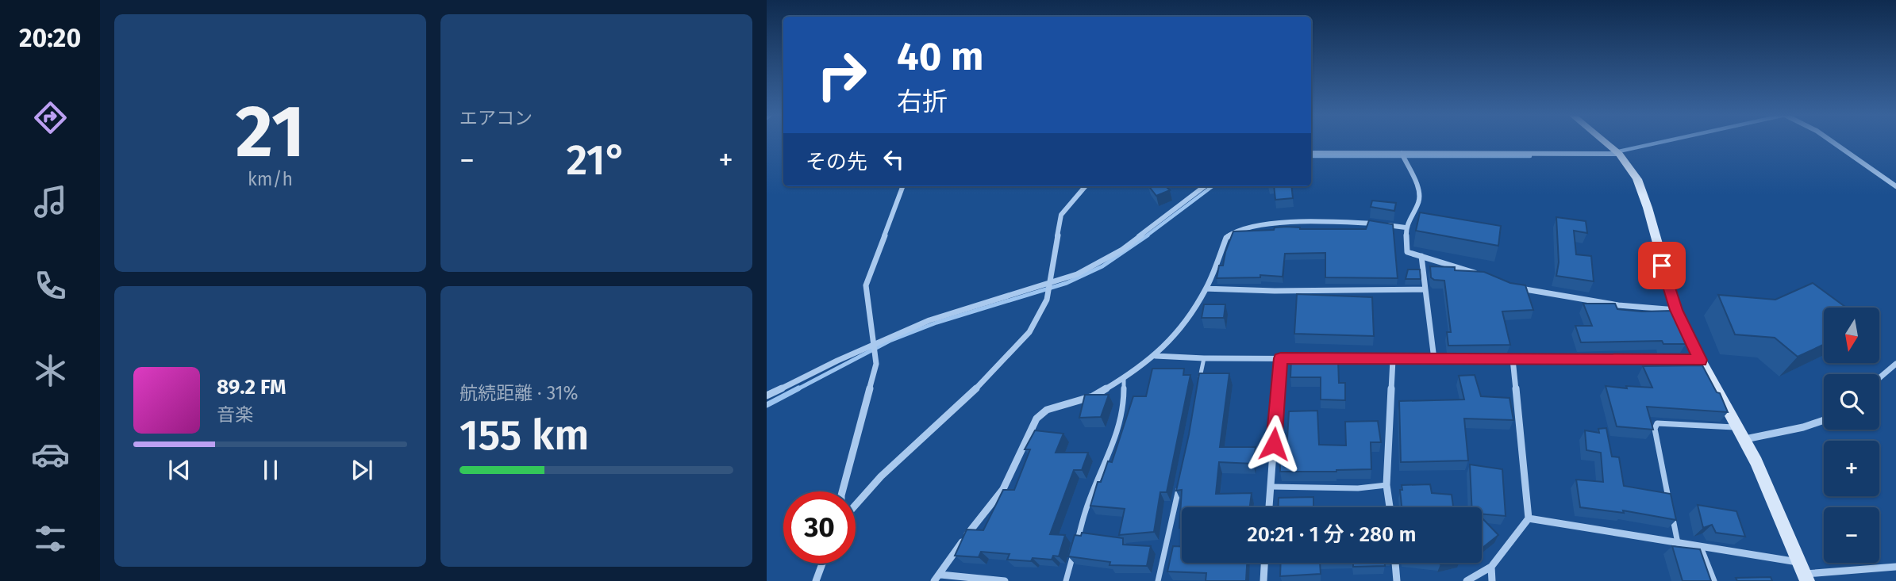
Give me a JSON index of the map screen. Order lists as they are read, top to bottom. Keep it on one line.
{"north":"bottom","page":{"tabs":"20:20","tile":[["21","km/h"],"エアコン",["航続距離 · 31%","155 km"]],"turn":["40 m","右折"],"then":"その先","heat":["−","21°","+"],"map_buttons":["+","−"],"song":["89.2 FM","音楽"],"limit":"30","trip":"20:21 · 1 分 · 280 m"}}
